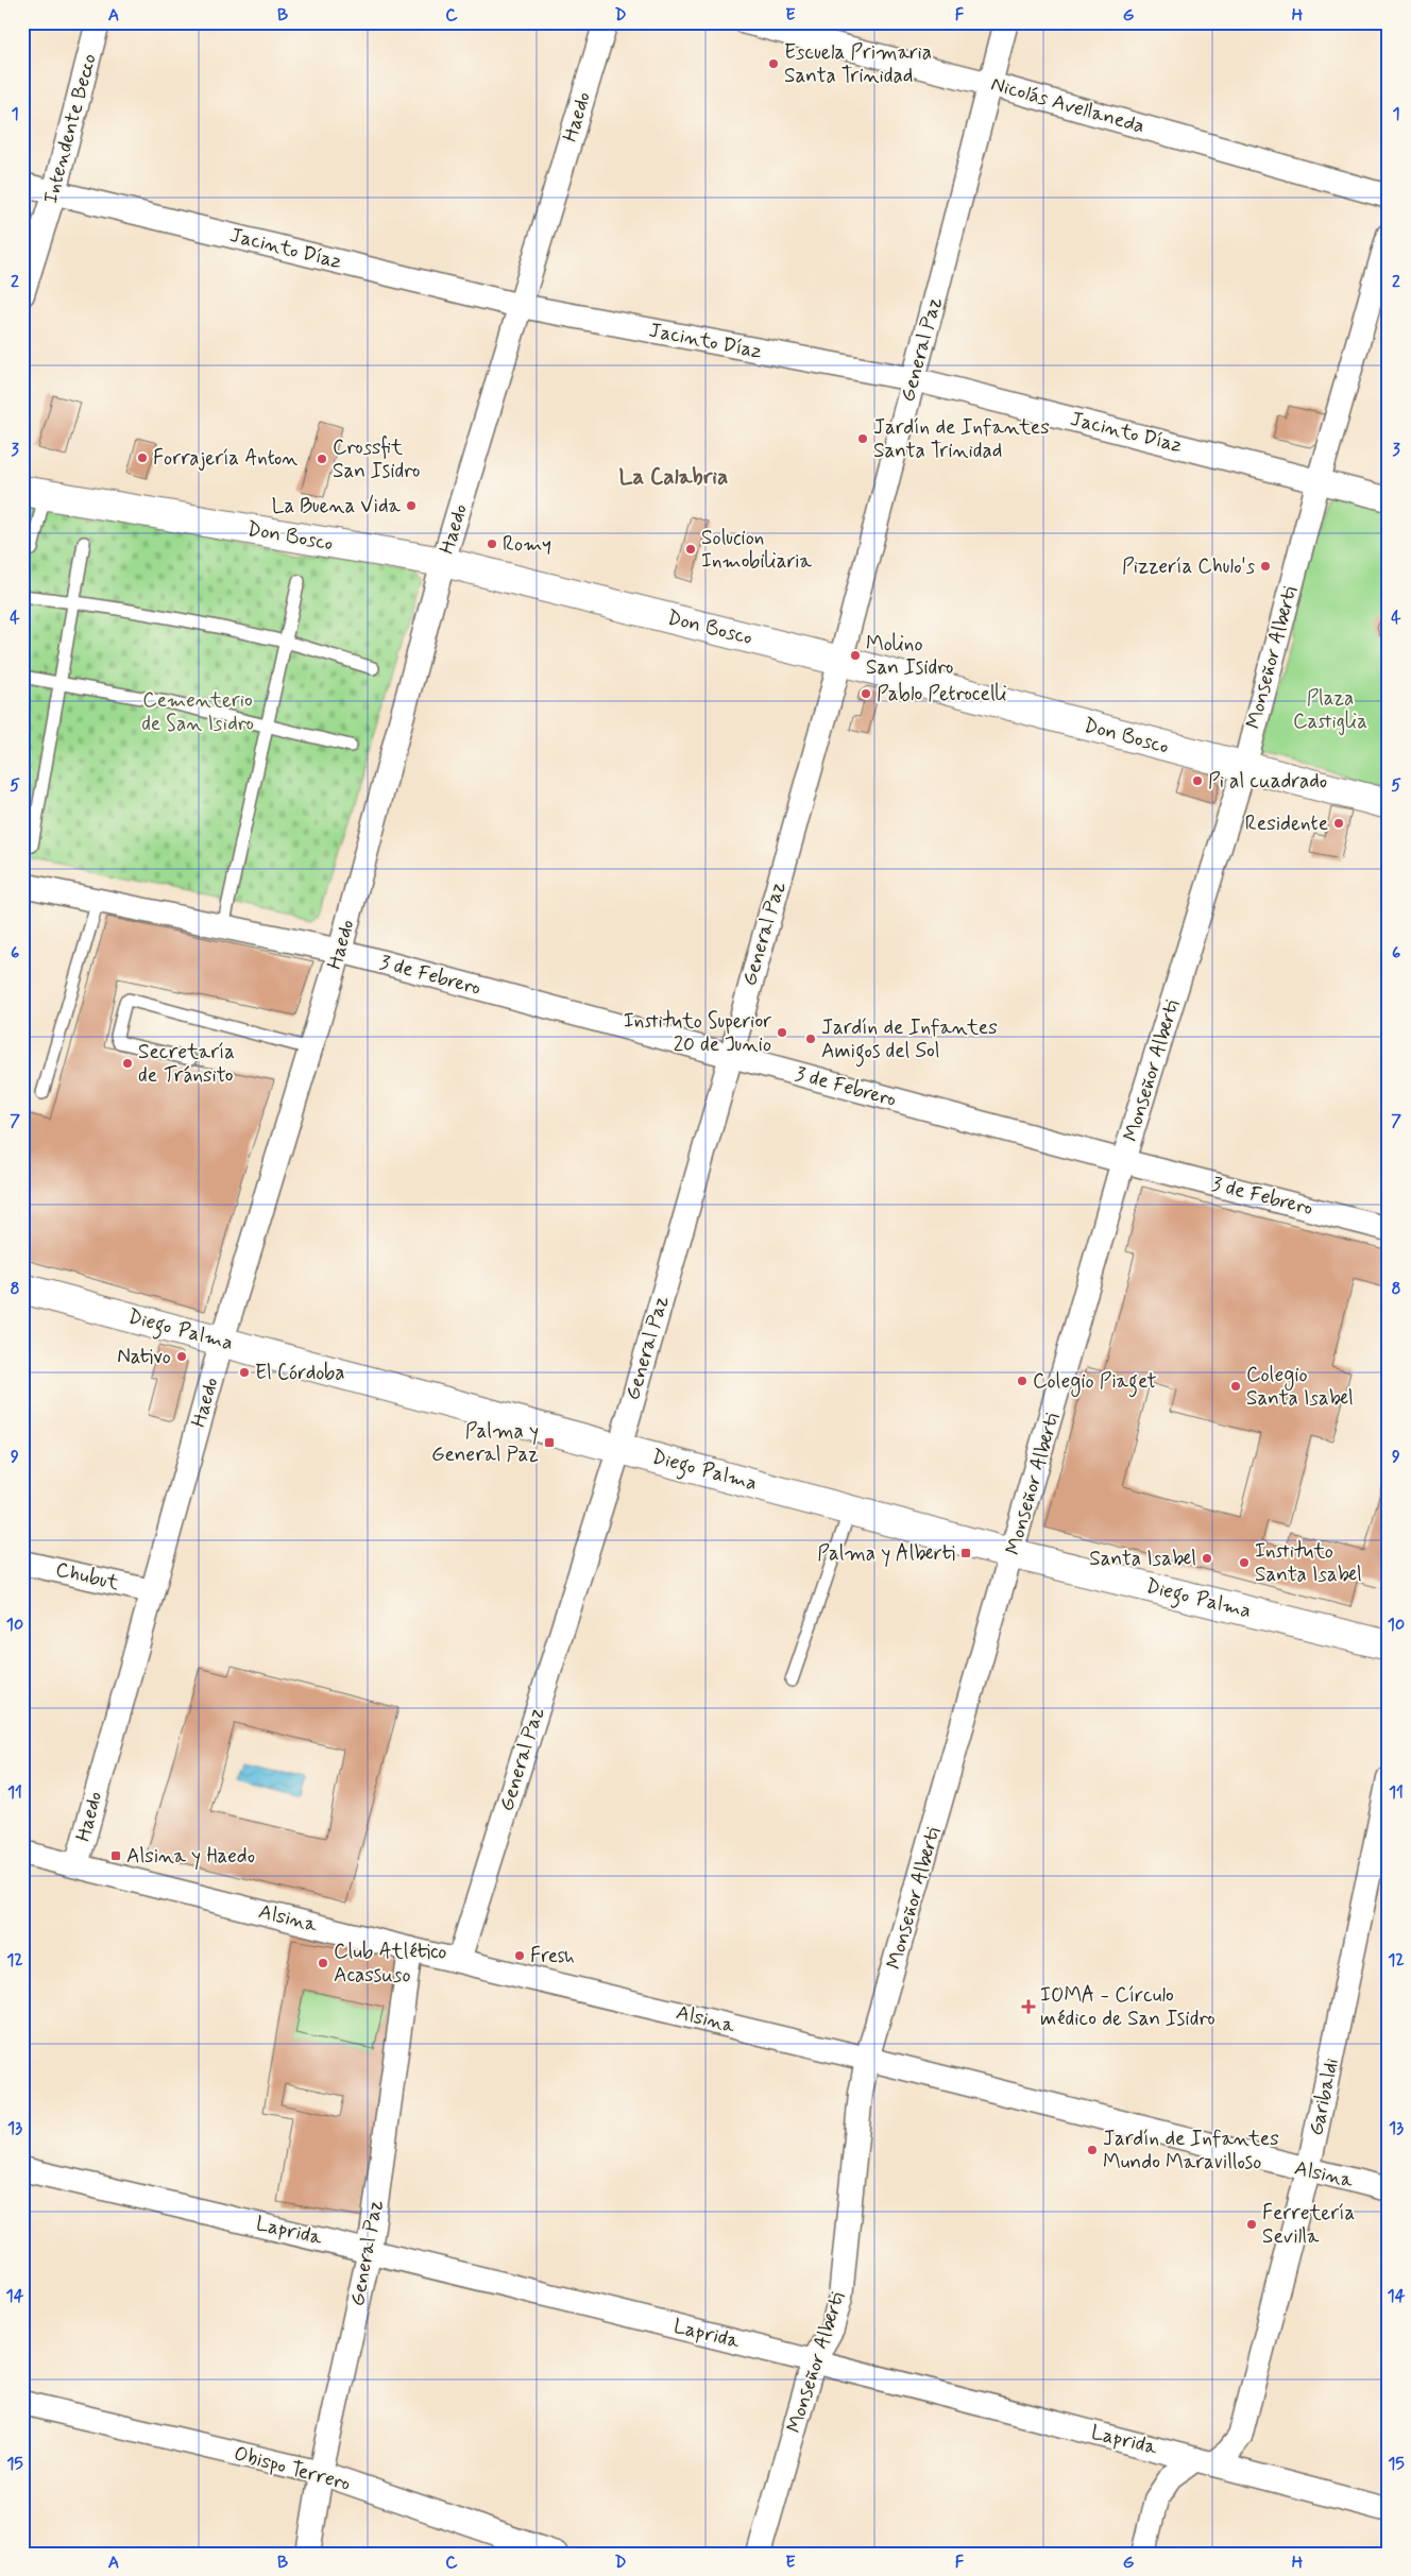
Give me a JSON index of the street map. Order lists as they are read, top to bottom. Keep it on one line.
{"streets":{"street":["Nicolás Avellaneda","Haedo","Intendente Becco","Jacinto Díaz","General Paz","Don Bosco","Monseñor Alberti","3 de Febrero","Diego Palma","Chubut","Alsina","Garibaldi","Laprida","Obispo Terrero"]},"crossings":[["Nicolás Avellaneda","General Paz"],["Haedo","Jacinto Díaz"],["Haedo","Don Bosco"],["Haedo","3 de Febrero"],["Haedo","Diego Palma"],["Haedo","Chubut"],["Haedo","Alsina"],["Intendente Becco","Jacinto Díaz"],["Jacinto Díaz","General Paz"],["Jacinto Díaz","Monseñor Alberti"],["General Paz","Don Bosco"],["General Paz","3 de Febrero"],["General Paz","Diego Palma"],["General Paz","Alsina"],["General Paz","Laprida"],["General Paz","Obispo Terrero"],["Don Bosco","Monseñor Alberti"],["Monseñor Alberti","3 de Febrero"],["Monseñor Alberti","Diego Palma"],["Monseñor Alberti","Alsina"],["Monseñor Alberti","Laprida"],["Alsina","Garibaldi"],["Garibaldi","Laprida"]],"districts":["La Calabria"],"parks":["Plaza Castiglia","Cementerio de San Isidro"],"places":{"other":["Escuela Primaria Santa Trinidad","Jardín de Infantes Santa Trinidad","Forrajería Anton","Crossfit San Isidro","La Buena Vida","Romy","Solucion Inmobiliaria","Pizzería Chulo's","Molino San Isidro","Pablo Petrocelli","Pi al cuadrado","Residente","Instituto Superior 20 de Junio","Jardín de Infantes Amigos del Sol","Secretaría de Tránsito","Nativo","El Córdoba","Colegio Piaget","Colegio Santa Isabel","Santa Isabel","Instituto Santa Isabel","Fresh","Club Atlético Acassuso","Jardín de Infantes Mundo Maravilloso","Ferretería Sevilla"],"transit":["Palma y General Paz","Palma y Alberti","Alsina y Haedo"],"health":["IOMA - Círculo médico de San Isidro"]},"grid":{"columns":["A","B","C","D","E","F","G","H"],"rows":["1","2","3","4","5","6","7","8","9","10","11","12","13","14","15"]}}
